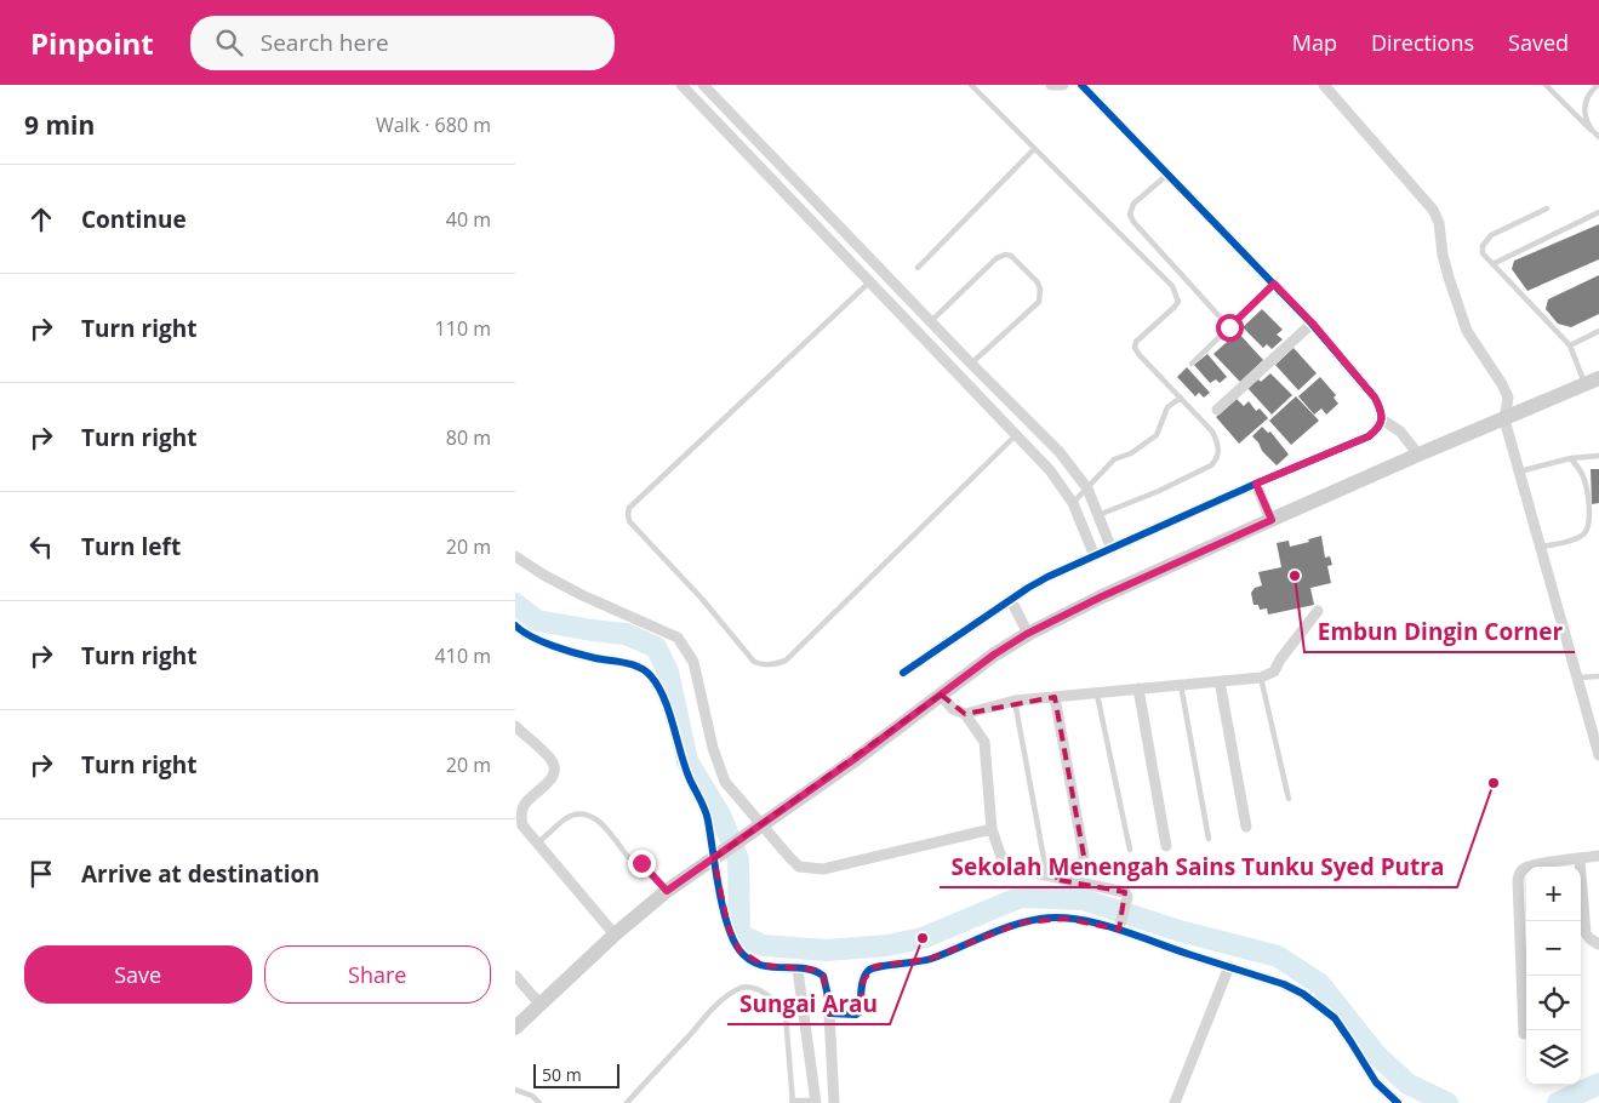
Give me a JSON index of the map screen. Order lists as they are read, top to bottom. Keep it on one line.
{"places":["Embun Dingin Corner","Sekolah Menengah Sains Tunku Syed Putra","Sungai Arau"],"scale_bar":"50 m","page":{"header":"Pinpoint","search":"Search here","nav":["Map","Directions","Saved"],"heading":["9 min","Walk · 680 m"],"list":[["Continue","40 m"],["Turn right","110 m"],["Turn right","80 m"],["Turn left","20 m"],["Turn right","410 m"],["Turn right","20 m"],"Arrive at destination"],"map_buttons":["+","−"],"buttons":["Save","Share"],"scale":"50 m"}}
